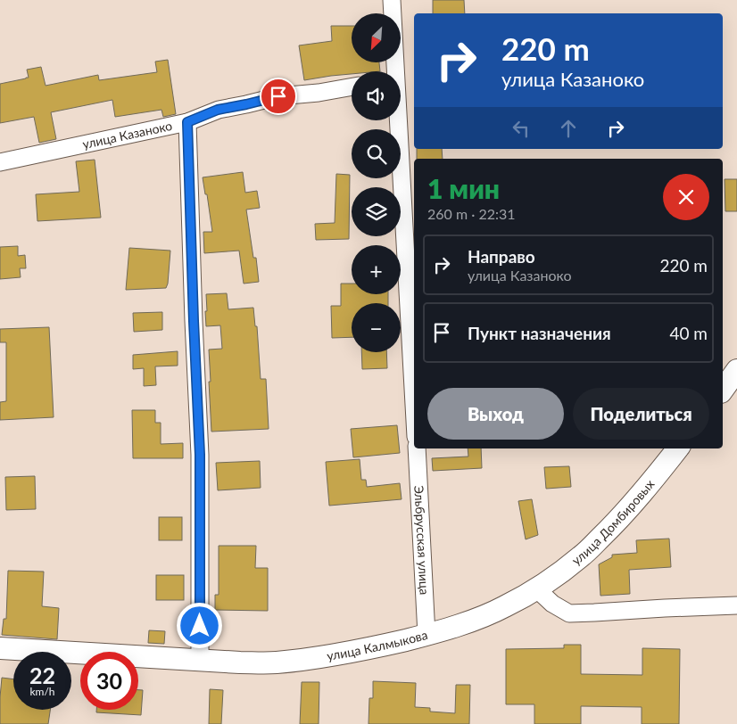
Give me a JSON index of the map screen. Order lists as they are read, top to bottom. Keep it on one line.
{"streets":{"street":["улица Казаноко","улица Домбировых","Эльбрусская улица","улица Калмыкова"]},"crossings":[["улица Домбировых","улица Калмыкова"],["Эльбрусская улица","улица Калмыкова"]],"north":"bottom left","page":{"map_buttons":["+","−"],"turn":["220 m","улица Казаноко"],"heading":["1 мин","260 m · 22:31"],"list":[{"name":"Направо","note":"улица Казаноко","value":"220 m"},{"name":"Пункт назначения","value":"40 m"}],"buttons":["Выход","Поделиться"],"speed":"22 km/h","limit":"30"}}
